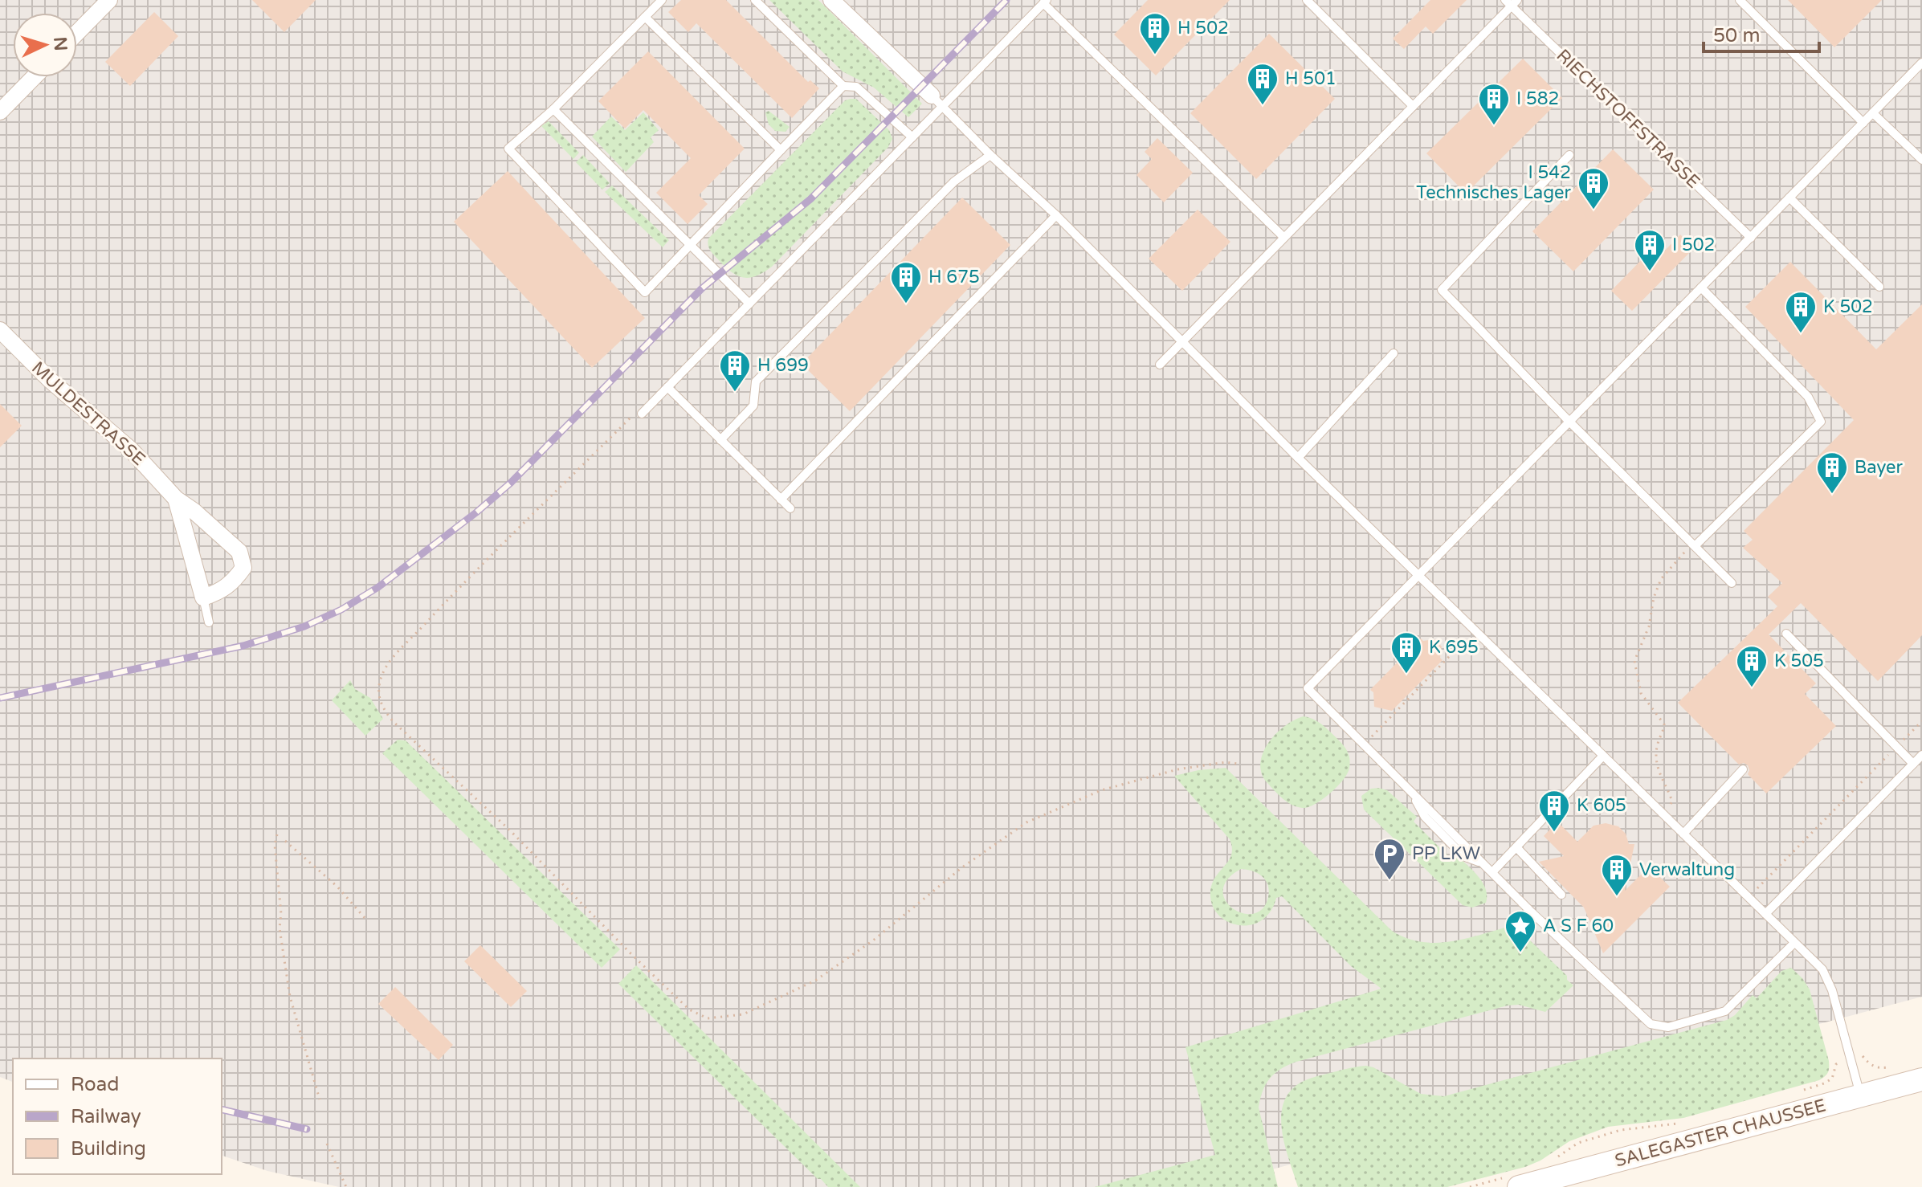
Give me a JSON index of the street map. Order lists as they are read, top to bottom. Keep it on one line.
{"streets":{"main road":["SALEGASTER CHAUSSEE"],"street":["MULDESTRASSE"],"lane":["RIECHSTOFFSTRASSE"]},"places":{"building":["H 502","H 501","I 582","I 542 Technisches Lager","I 502","H 675","K 502","H 699","Bayer","K 695","K 505","K 605","Verwaltung"],"parking":["PP LKW"],"place":["A S F 60"]},"legend":["Road","Railway","Building"],"scale_bar":"50 m","north":"right"}
